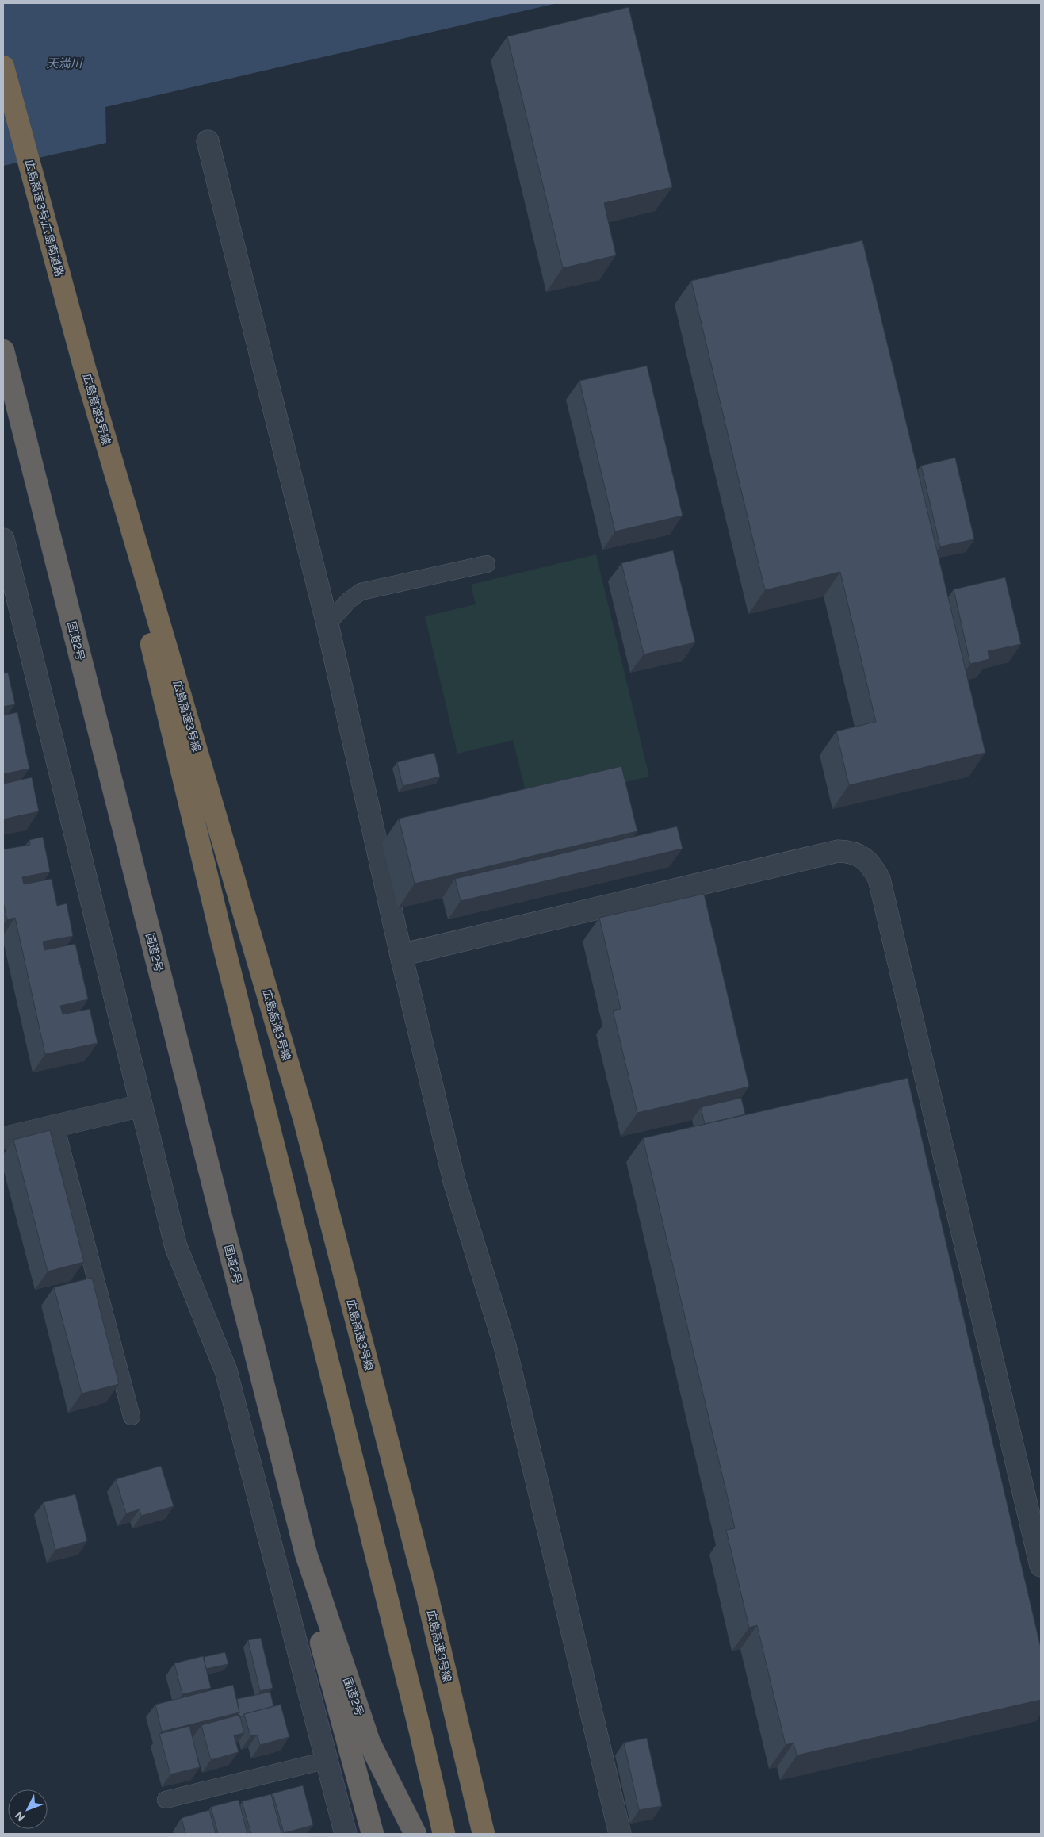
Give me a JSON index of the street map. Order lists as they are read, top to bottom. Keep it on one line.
{"streets":{"highway":["広島高速3号;広島南道路","広島高速3号線","国道2号"]},"crossings":[["広島高速3号;広島南道路","広島高速3号線"]],"water":["天満川"],"north":"bottom left"}
